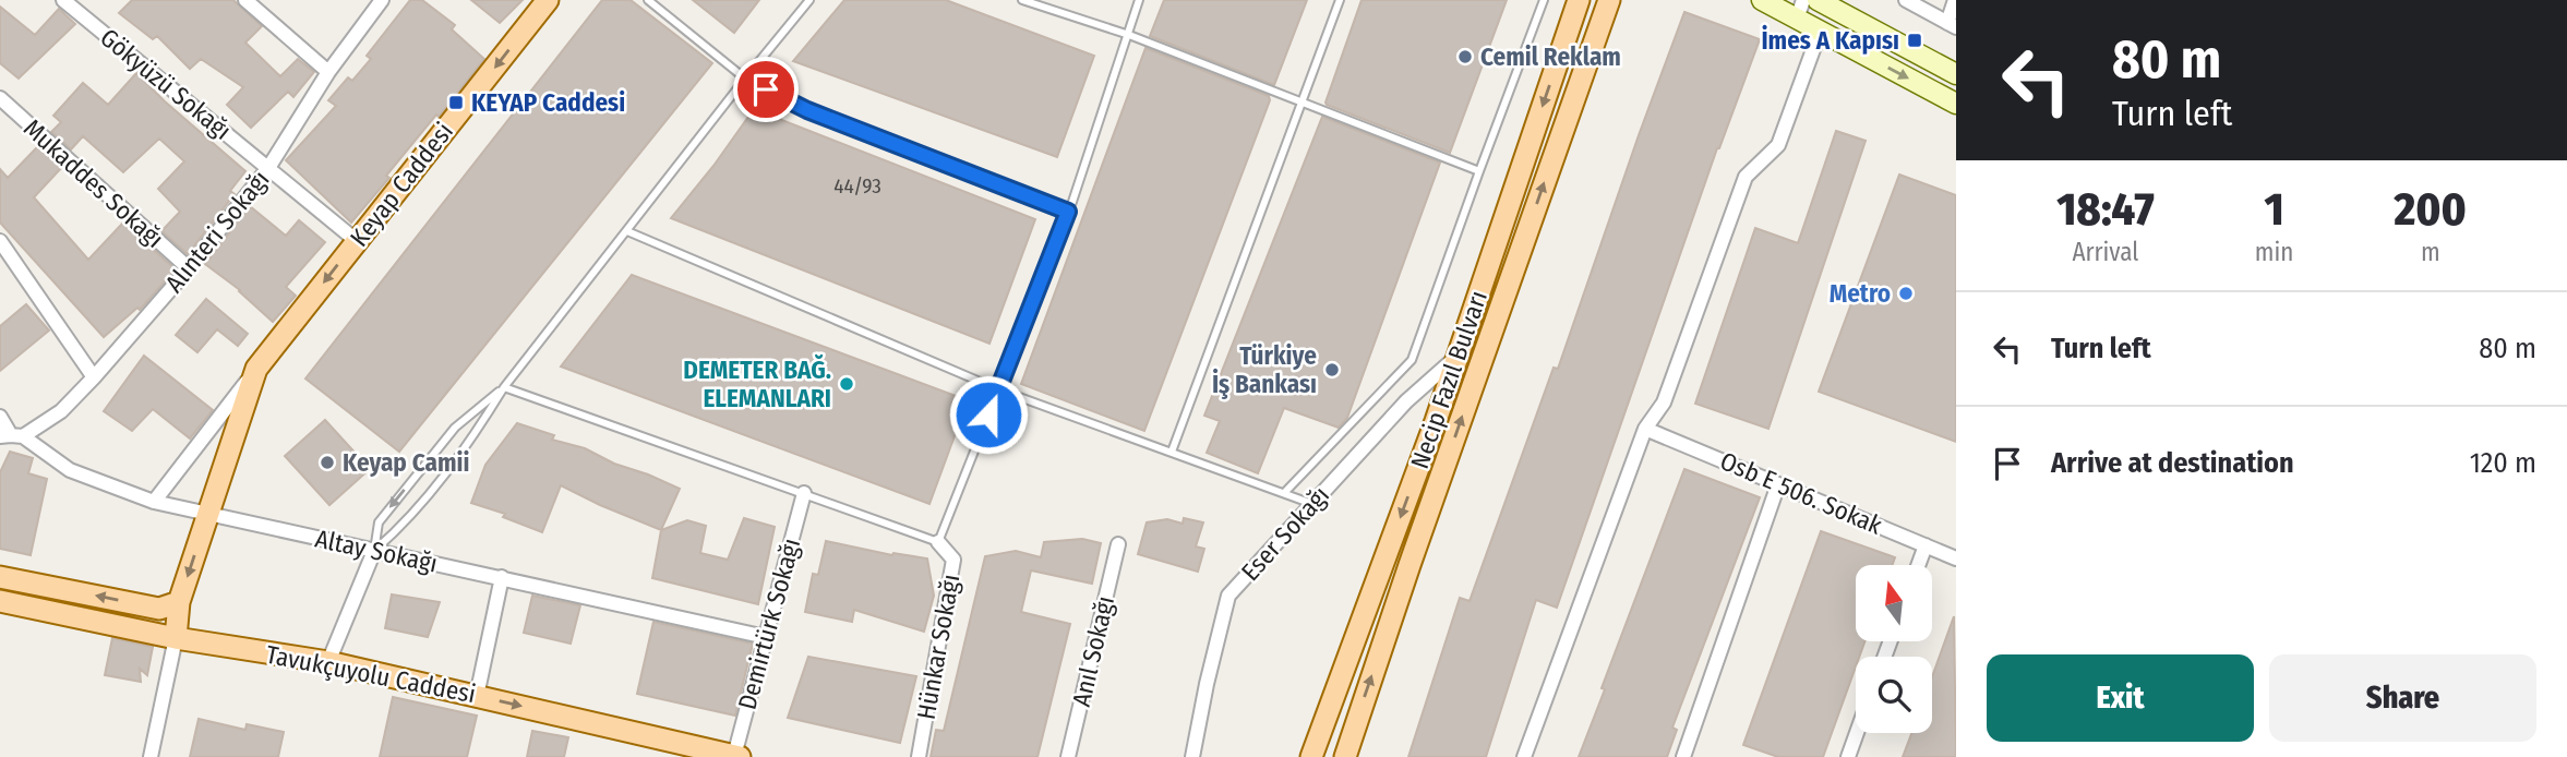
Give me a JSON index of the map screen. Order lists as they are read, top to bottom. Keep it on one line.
{"streets":{"main road":["Keyap Caddesi","Necip Fazıl Bulvarı","Tavukçuyolu Caddesi"],"street":["Gökyüzü Sokağı","Mukaddes Sokağı","Alınteri Sokağı","Osb E 506. Sokak","Eser Sokağı","Altay Sokağı","Demirtürk Sokağı","Hünkar Sokağı","Anıl Sokağı"]},"crossings":[["Gökyüzü Sokağı","Keyap Caddesi"],["Gökyüzü Sokağı","Alınteri Sokağı"],["Mukaddes Sokağı","Alınteri Sokağı"],["Keyap Caddesi","Altay Sokağı"],["Keyap Caddesi","Tavukçuyolu Caddesi"],["Alınteri Sokağı","Altay Sokağı"],["Necip Fazıl Bulvarı","Eser Sokağı"],["Altay Sokağı","Demirtürk Sokağı"],["Demirtürk Sokağı","Tavukçuyolu Caddesi"]],"one_way":["Keyap Caddesi","Tavukçuyolu Caddesi"],"places":{"transit":["İmes A Kapısı","KEYAP Caddesi"],"other":["Cemil Reklam","Metro","Türkiye İş Bankası","DEMETER BAĞ. ELEMANLARI","Keyap Camii"]},"house_numbers":["44/93"],"north":"top","page":{"turn":["80 m","Turn left"],"eta":["18:47","Arrival","1","min","200","m"],"list":[{"name":"Turn left","value":"80 m"},{"name":"Arrive at destination","value":"120 m"}],"buttons":["Exit","Share"]}}
